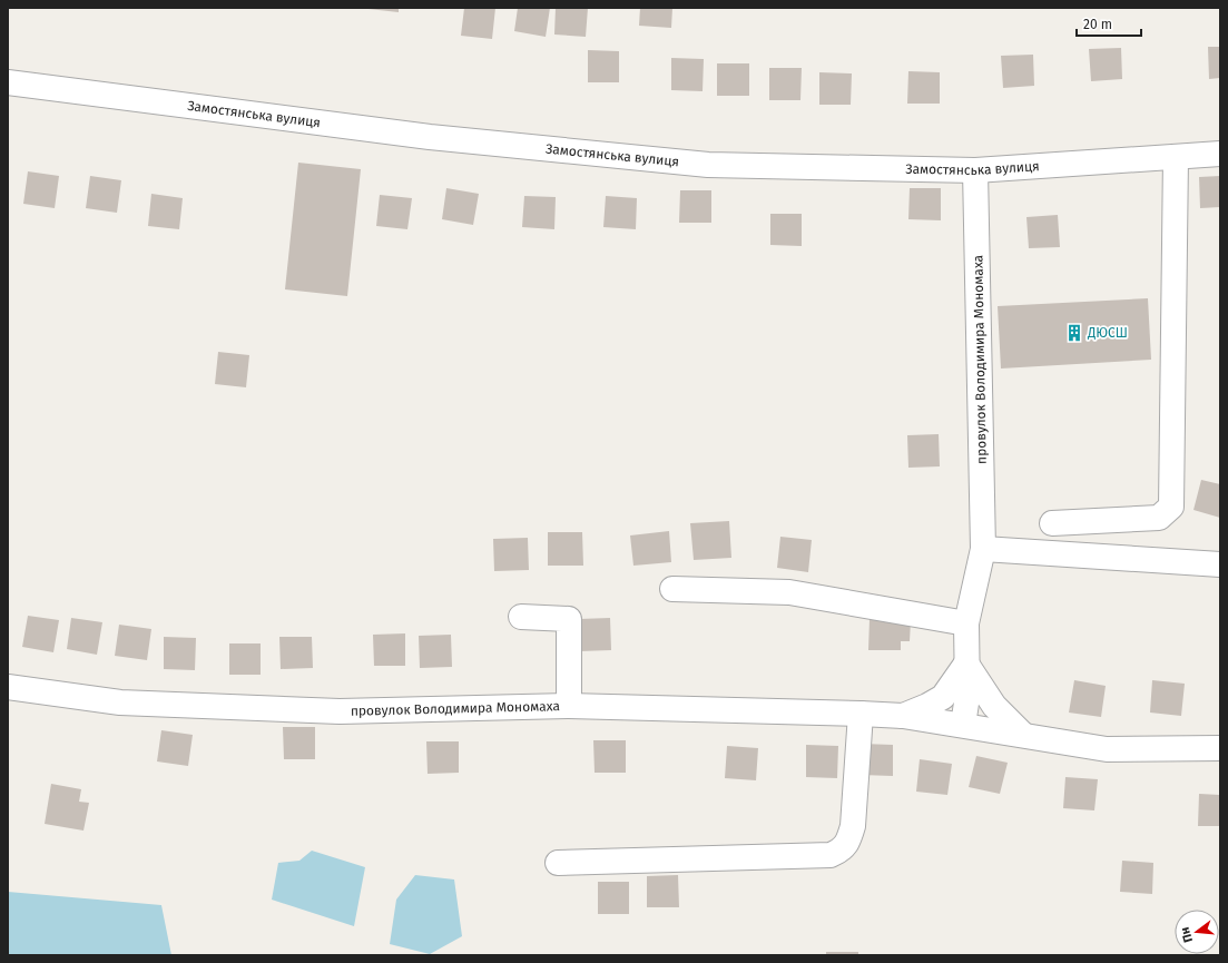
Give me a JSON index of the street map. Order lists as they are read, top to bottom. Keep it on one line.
{"streets":{"street":["Замостянська вулиця","провулок Володимира Мономаха"]},"crossings":[["Замостянська вулиця","провулок Володимира Мономаха"]],"places":{"building":["ДЮСШ"]},"scale_bar":"20 m","north":"left"}
